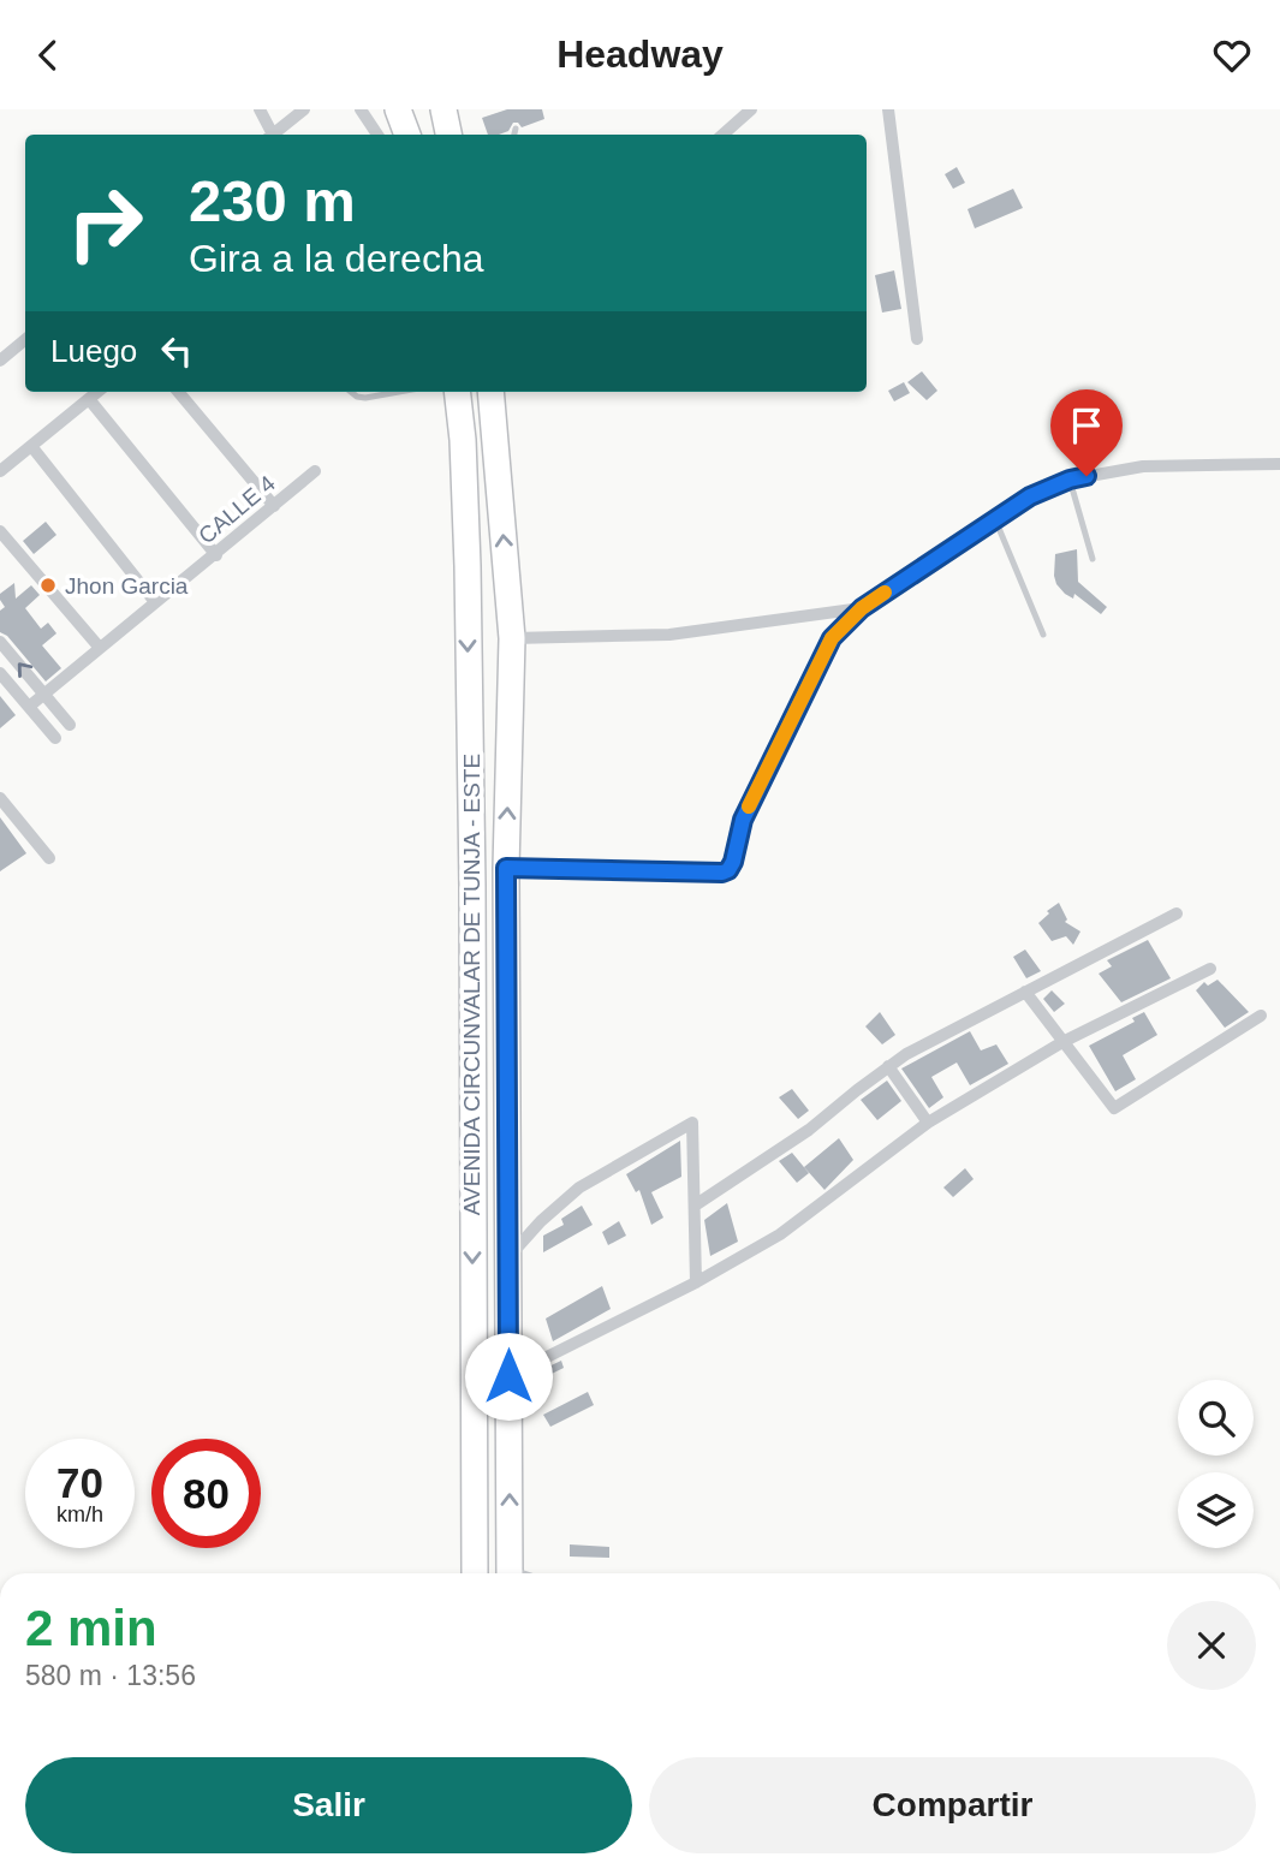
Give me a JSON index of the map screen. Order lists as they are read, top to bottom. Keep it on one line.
{"streets":{"highway":["AVENIDA CIRCUNVALAR DE TUNJA - ESTE"],"street":["CALLE 4"]},"places":["Jhon Garcia"],"page":{"header":"Headway","turn":["230 m","Gira a la derecha"],"then":"Luego","speed":"70 km/h","limit":"80","heading":["2 min","580 m · 13:56"],"buttons":["Salir","Compartir"]}}
